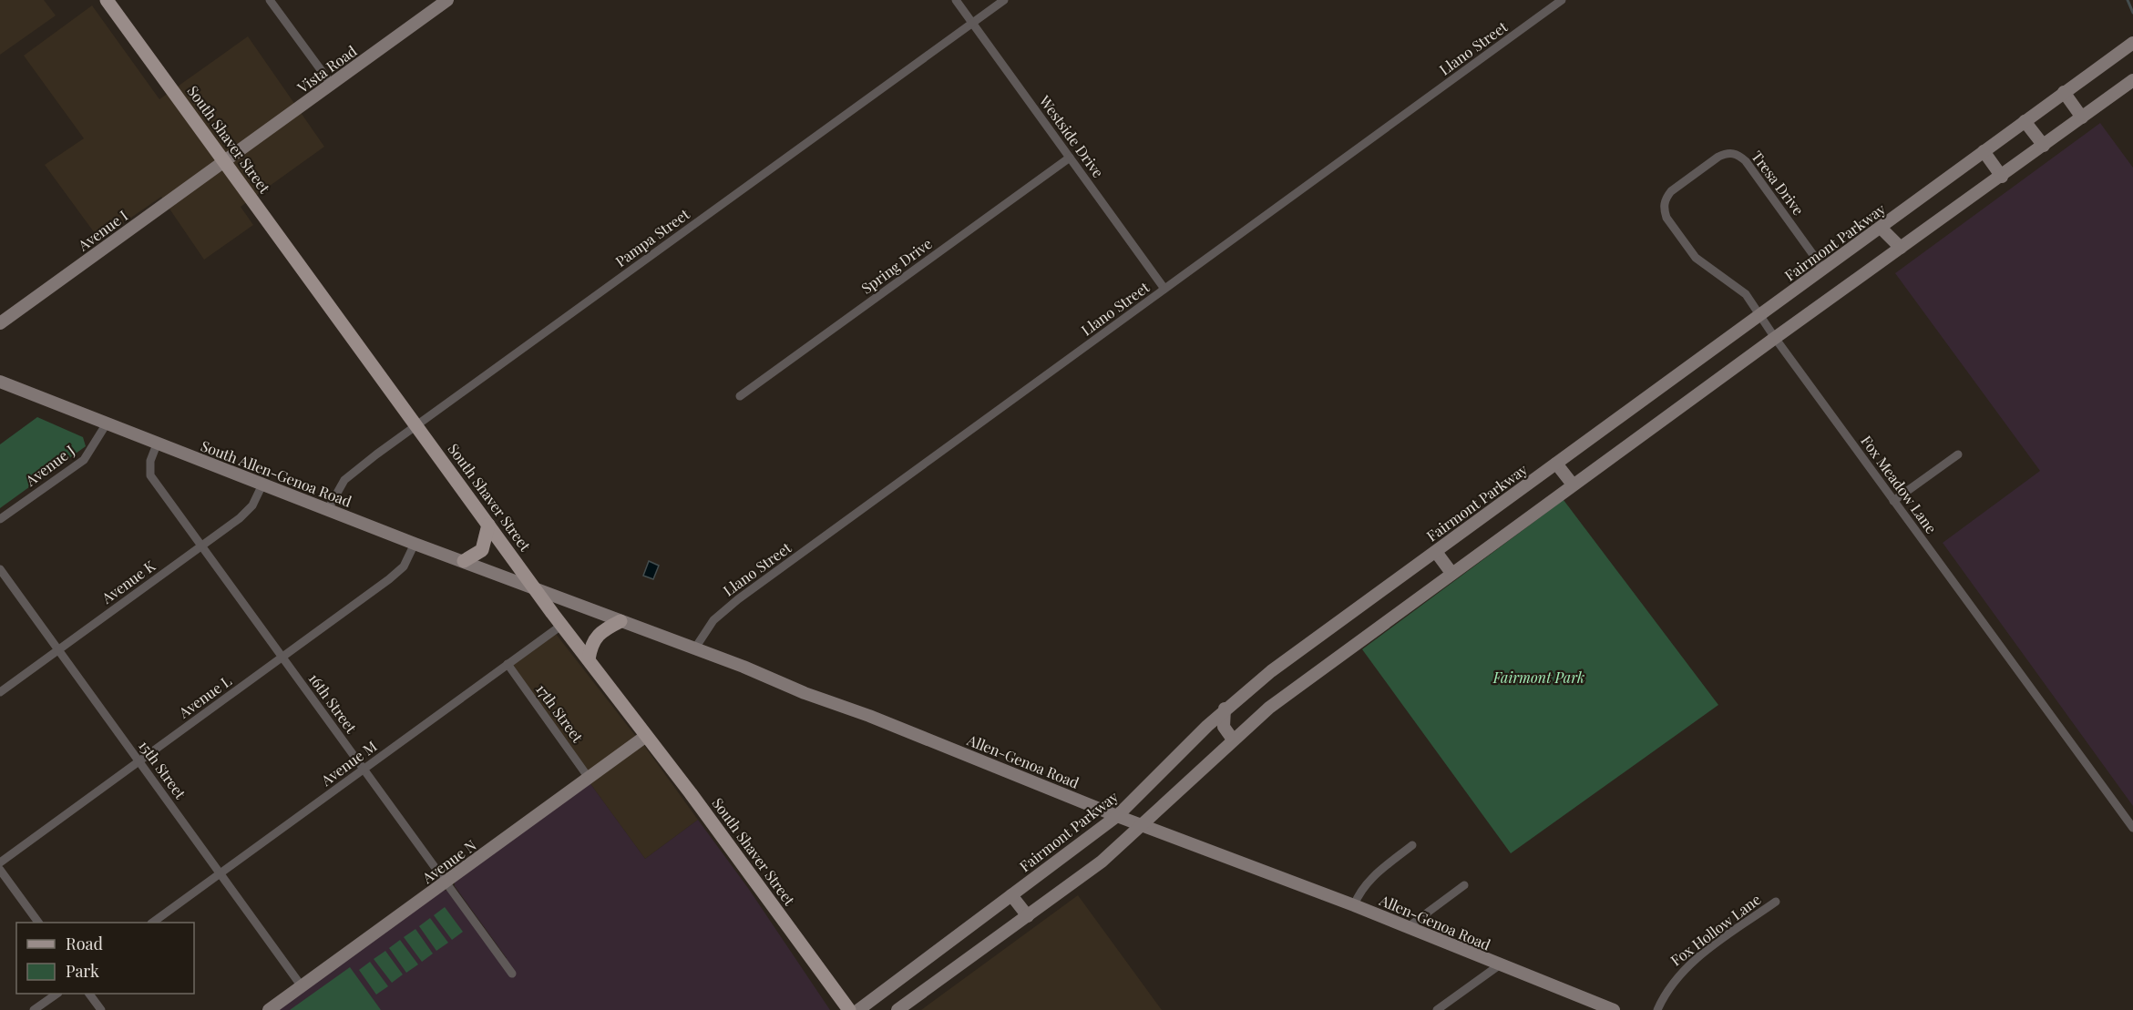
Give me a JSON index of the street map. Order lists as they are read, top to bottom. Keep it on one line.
{"streets":{"main road":["Vista Road","South Shaver Street","Avenue I","Fairmont Parkway","South Allen-Genoa Road","Allen-Genoa Road","Avenue N"],"street":["Llano Street","Westside Drive","Tresa Drive","Pampa Street","Spring Drive","Avenue J","Fox Meadow Lane","Avenue K","Avenue L","16th Street","17th Street","Avenue M","15th Street","Fox Hollow Lane"]},"crossings":[["Llano Street","Westside Drive"],["Llano Street","Allen-Genoa Road"],["Vista Road","South Shaver Street"],["Vista Road","Avenue I"],["Westside Drive","Pampa Street"],["Westside Drive","Spring Drive"],["South Shaver Street","Avenue I"],["South Shaver Street","Pampa Street"],["South Shaver Street","South Allen-Genoa Road"],["South Shaver Street","Allen-Genoa Road"],["South Shaver Street","Avenue M"],["South Shaver Street","Avenue N"],["Tresa Drive","Fairmont Parkway"],["Tresa Drive","Fox Meadow Lane"],["Pampa Street","South Allen-Genoa Road"],["Fairmont Parkway","Fox Meadow Lane"],["Fairmont Parkway","Allen-Genoa Road"],["Avenue J","South Allen-Genoa Road"],["South Allen-Genoa Road","Avenue K"],["South Allen-Genoa Road","Avenue L"],["South Allen-Genoa Road","16th Street"],["South Allen-Genoa Road","Allen-Genoa Road"],["Avenue K","16th Street"],["Avenue K","15th Street"],["Avenue L","16th Street"],["Avenue L","15th Street"],["16th Street","Avenue M"],["16th Street","Avenue N"],["17th Street","Avenue M"],["17th Street","Avenue N"],["Avenue M","15th Street"],["15th Street","Avenue N"]],"parks":["Fairmont Park"],"legend":["Road","Park"]}
